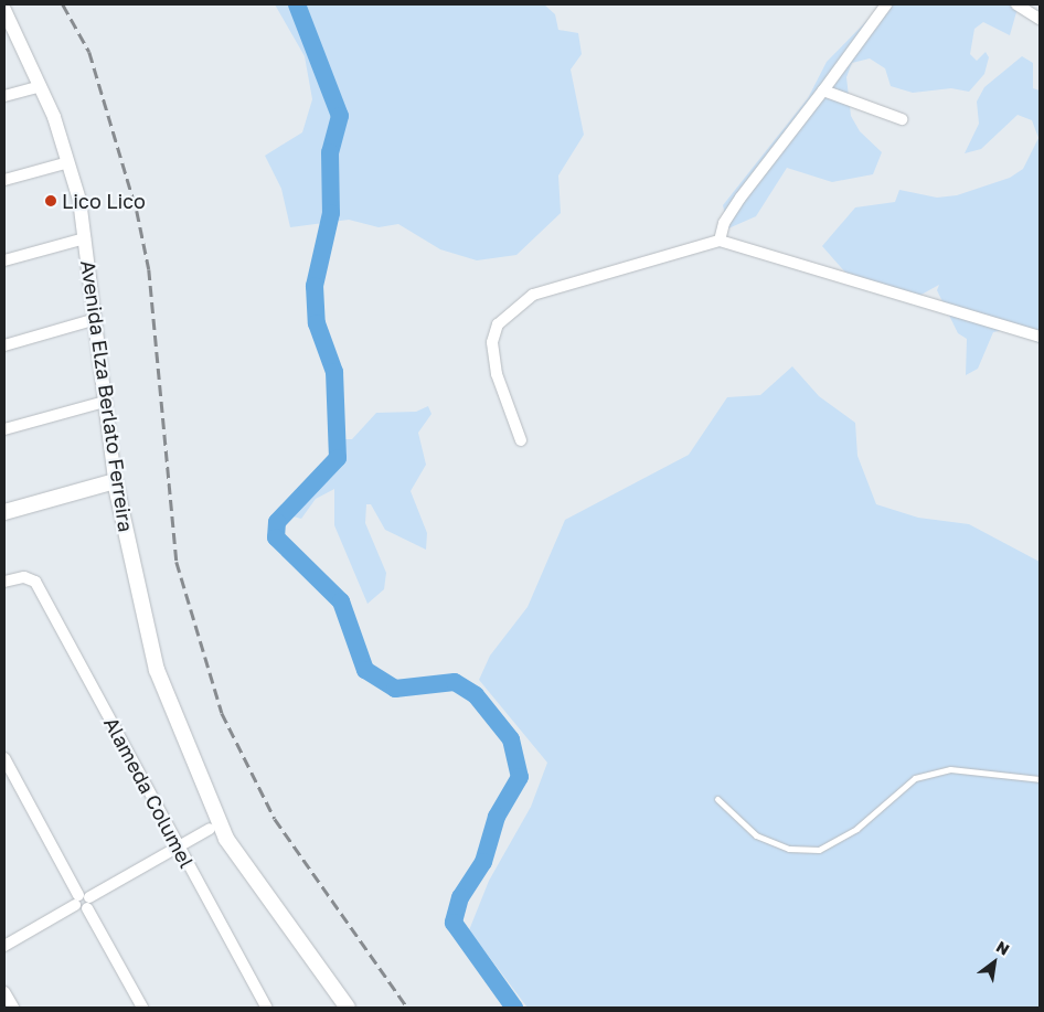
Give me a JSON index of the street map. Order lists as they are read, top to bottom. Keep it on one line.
{"streets":{"main road":["Avenida Elza Berlato Ferreira"],"street":["Alameda Columel"]},"places":["Lico Lico"],"north":"top right"}
